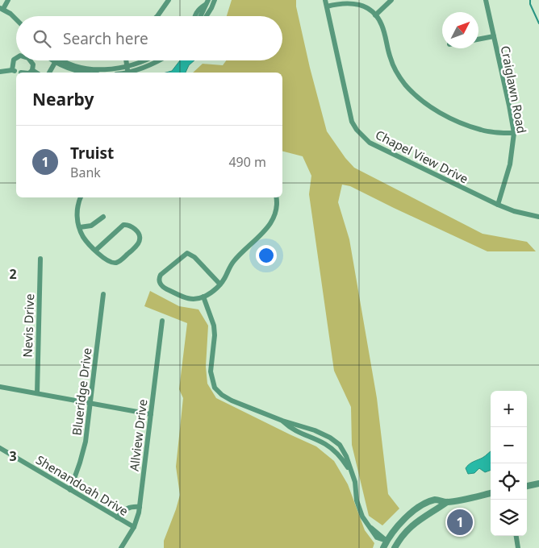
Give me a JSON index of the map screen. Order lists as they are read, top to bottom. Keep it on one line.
{"streets":{"street":["Craiglawn Road","Chapel View Drive","Nevis Drive","Blueridge Drive","Allview Drive","Shenandoah Drive"]},"crossings":[["Craiglawn Road","Chapel View Drive"],["Blueridge Drive","Shenandoah Drive"],["Allview Drive","Shenandoah Drive"]],"north":"top right","page":{"search":"Search here","heading":"Nearby","list":[{"mark":"1","name":"Truist","note":"Bank","value":"490 m"}],"map_buttons":["+","−"],"pins":"1"},"grid":{"rows":["2","3"]}}
